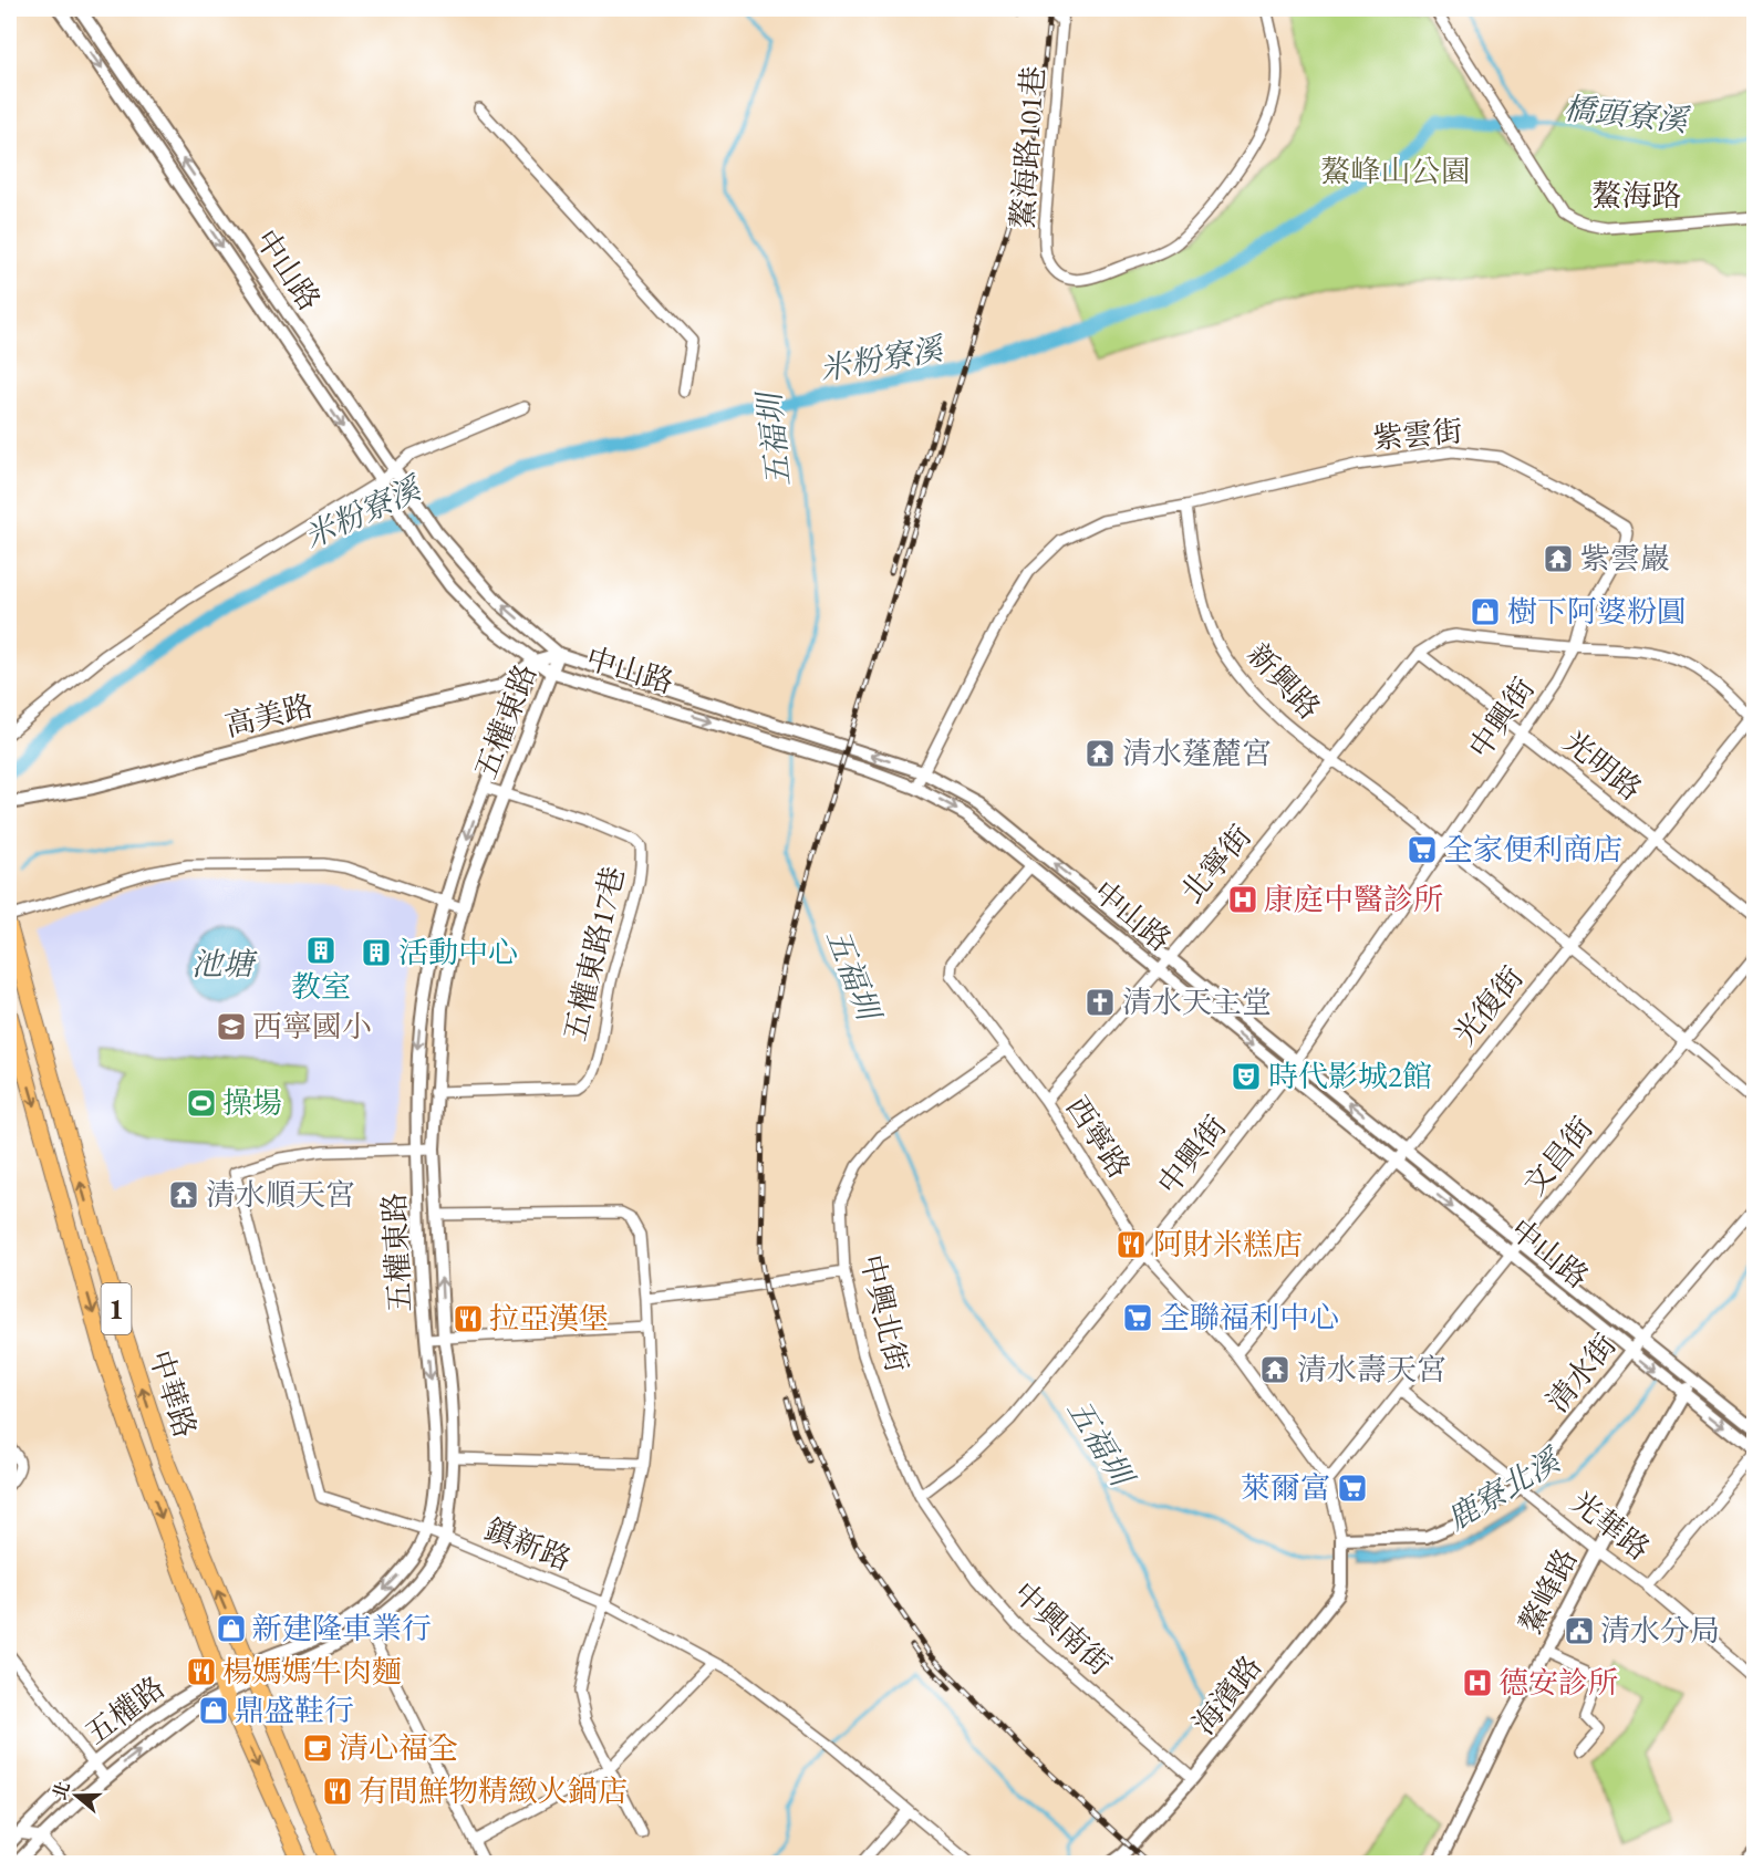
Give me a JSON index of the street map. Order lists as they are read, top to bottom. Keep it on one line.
{"streets":{"main road":["1","中華路"],"street":["鰲海路101巷","鰲海路","中山路","紫雲街","新興路","高美路","中興街","五權東路","光明路","北寧街","五權東路17巷","光復街","西寧路","文昌街","中興北街","清水街","光華路","鎮新路","鰲峰路","中興南街","海濱路","五權路"]},"crossings":[["中山路","高美路"],["中山路","中興街"],["中山路","五權東路"],["中山路","北寧街"],["中山路","光復街"],["中山路","西寧路"],["中山路","文昌街"],["中山路","清水街"],["中山路","鰲峰路"],["紫雲街","新興路"],["紫雲街","中興街"],["新興路","中興街"],["新興路","北寧街"],["新興路","光復街"],["新興路","文昌街"],["高美路","五權東路"],["中興街","光明路"],["中興街","西寧路"],["中興街","中興北街"],["中興街","中興南街"],["五權東路","五權東路17巷"],["五權東路","中華路"],["五權東路","鎮新路"],["五權東路","五權路"],["光明路","北寧街"],["光明路","光復街"],["北寧街","西寧路"],["光復街","西寧路"],["西寧路","文昌街"],["西寧路","中興北街"],["西寧路","清水街"],["西寧路","海濱路"],["文昌街","光華路"],["中興北街","中興南街"],["清水街","光華路"],["清水街","海濱路"],["中華路","五權路"],["光華路","鰲峰路"],["中興南街","海濱路"]],"water":["橋頭寮溪","米粉寮溪","五福圳","池塘","鹿寮北溪"],"parks":["鰲峰山公園"],"places":{"temple":["紫雲巖","清水蓬麓宮","清水順天宮","清水壽天宮"],"shop":["樹下阿婆粉圓","新建隆車業行","鼎盛鞋行"],"supermarket":["全家便利商店","全聯福利中心","萊爾富"],"hospital":["康庭中醫診所","德安診所"],"building":["教室","活動中心"],"church":["清水天主堂"],"school or university":["西寧國小"],"theatre":["時代影城2館"],"sports":["操場"],"restaurant":["阿財米糕店","拉亞漢堡","楊媽媽牛肉麵","有間鮮物精緻火鍋店"],"public building":["清水分局"],"cafe":["清心福全"]},"north":"left"}
